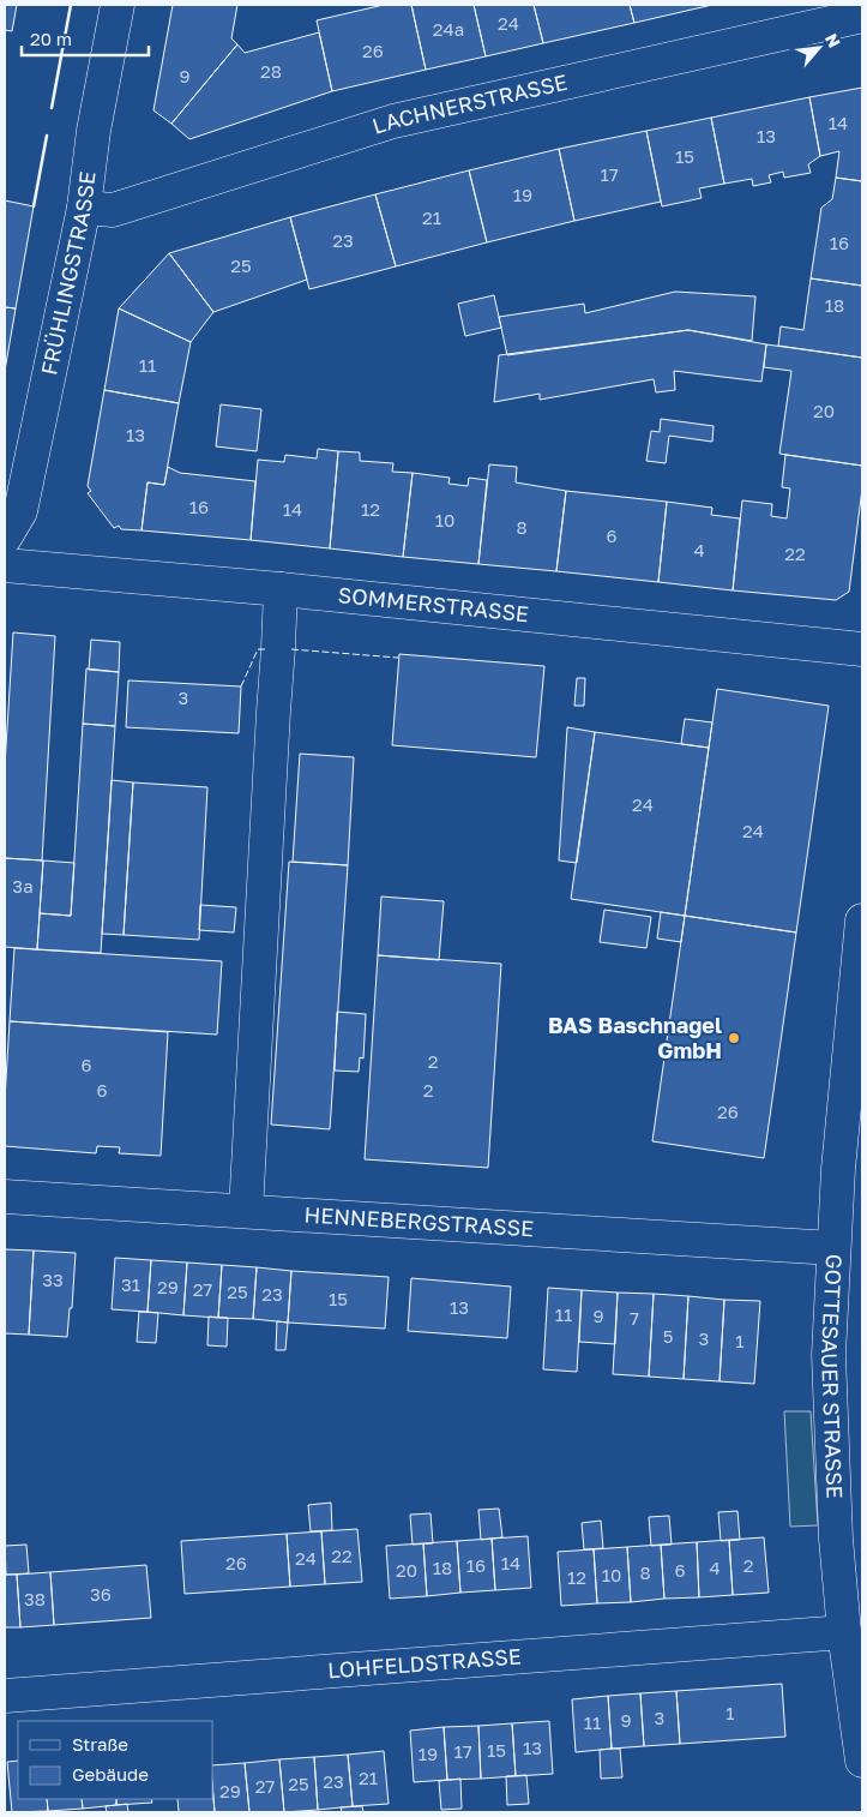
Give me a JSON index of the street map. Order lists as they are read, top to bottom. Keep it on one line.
{"streets":{"street":["LACHNERSTRASSE","FRÜHLINGSTRASSE","SOMMERSTRASSE","HENNEBERGSTRASSE","GOTTESAUER STRASSE","LOHFELDSTRASSE"]},"crossings":[["LACHNERSTRASSE","FRÜHLINGSTRASSE"],["HENNEBERGSTRASSE","GOTTESAUER STRASSE"],["GOTTESAUER STRASSE","LOHFELDSTRASSE"]],"places":["BAS Baschnagel GmbH"],"house_numbers":["24","24a","26","28","9","14","13","15","17","19","21","23","16","25","18","11","20","13","16","14","12","10","8","6","4","22","3","24","24","3a","2","6","6","2","26","33","31","29","27","25","23","15","13","11","9","7","5","3","1","22","24","26","14","16","2","18","4","20","6","8","10","12","36","38","1","3","9","11","13","15","17","19","21","23","25","27","29"],"legend":["Straße","Gebäude"],"scale_bar":"20 m","north":"top right"}
